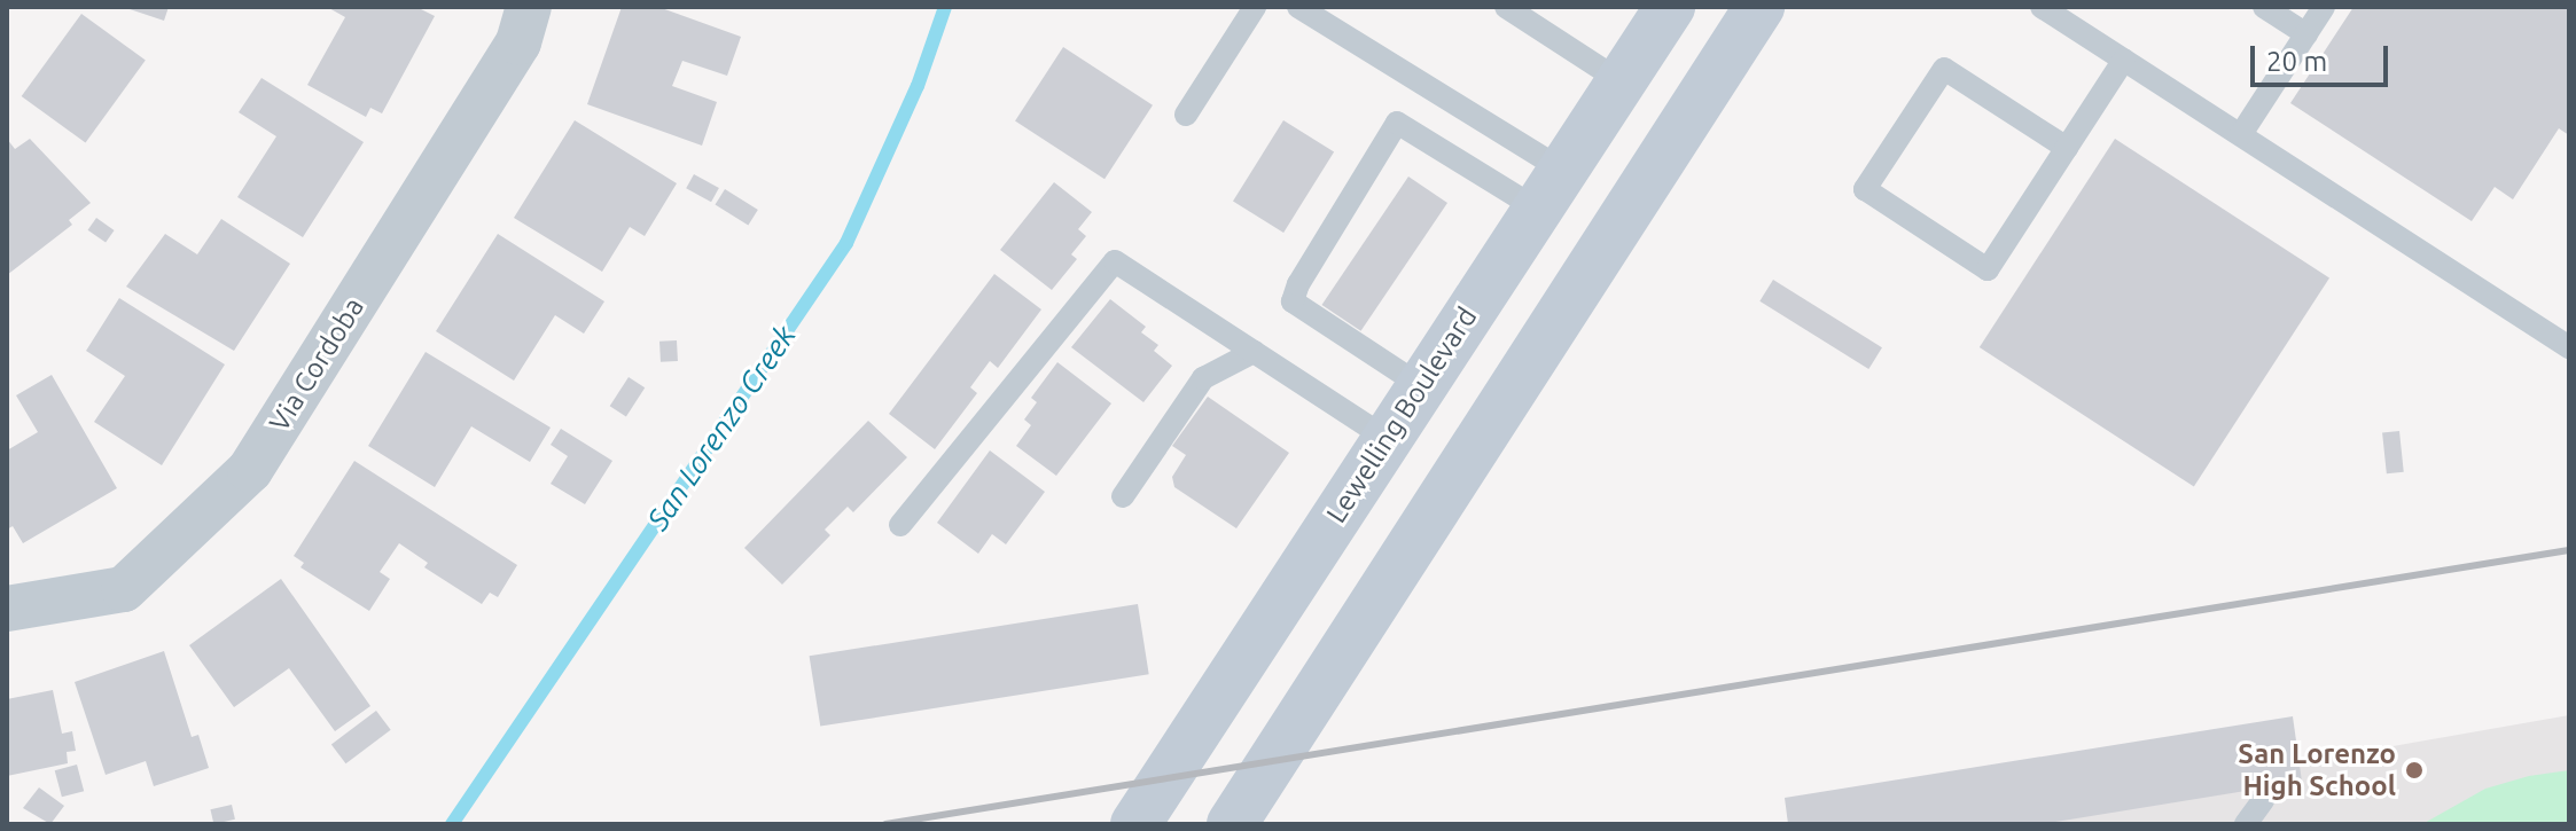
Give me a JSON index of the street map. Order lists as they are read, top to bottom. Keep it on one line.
{"streets":{"main road":["Lewelling Boulevard"],"street":["Via Cordoba"]},"water":["San Lorenzo Creek"],"places":["San Lorenzo High School"],"scale_bar":"20 m"}
